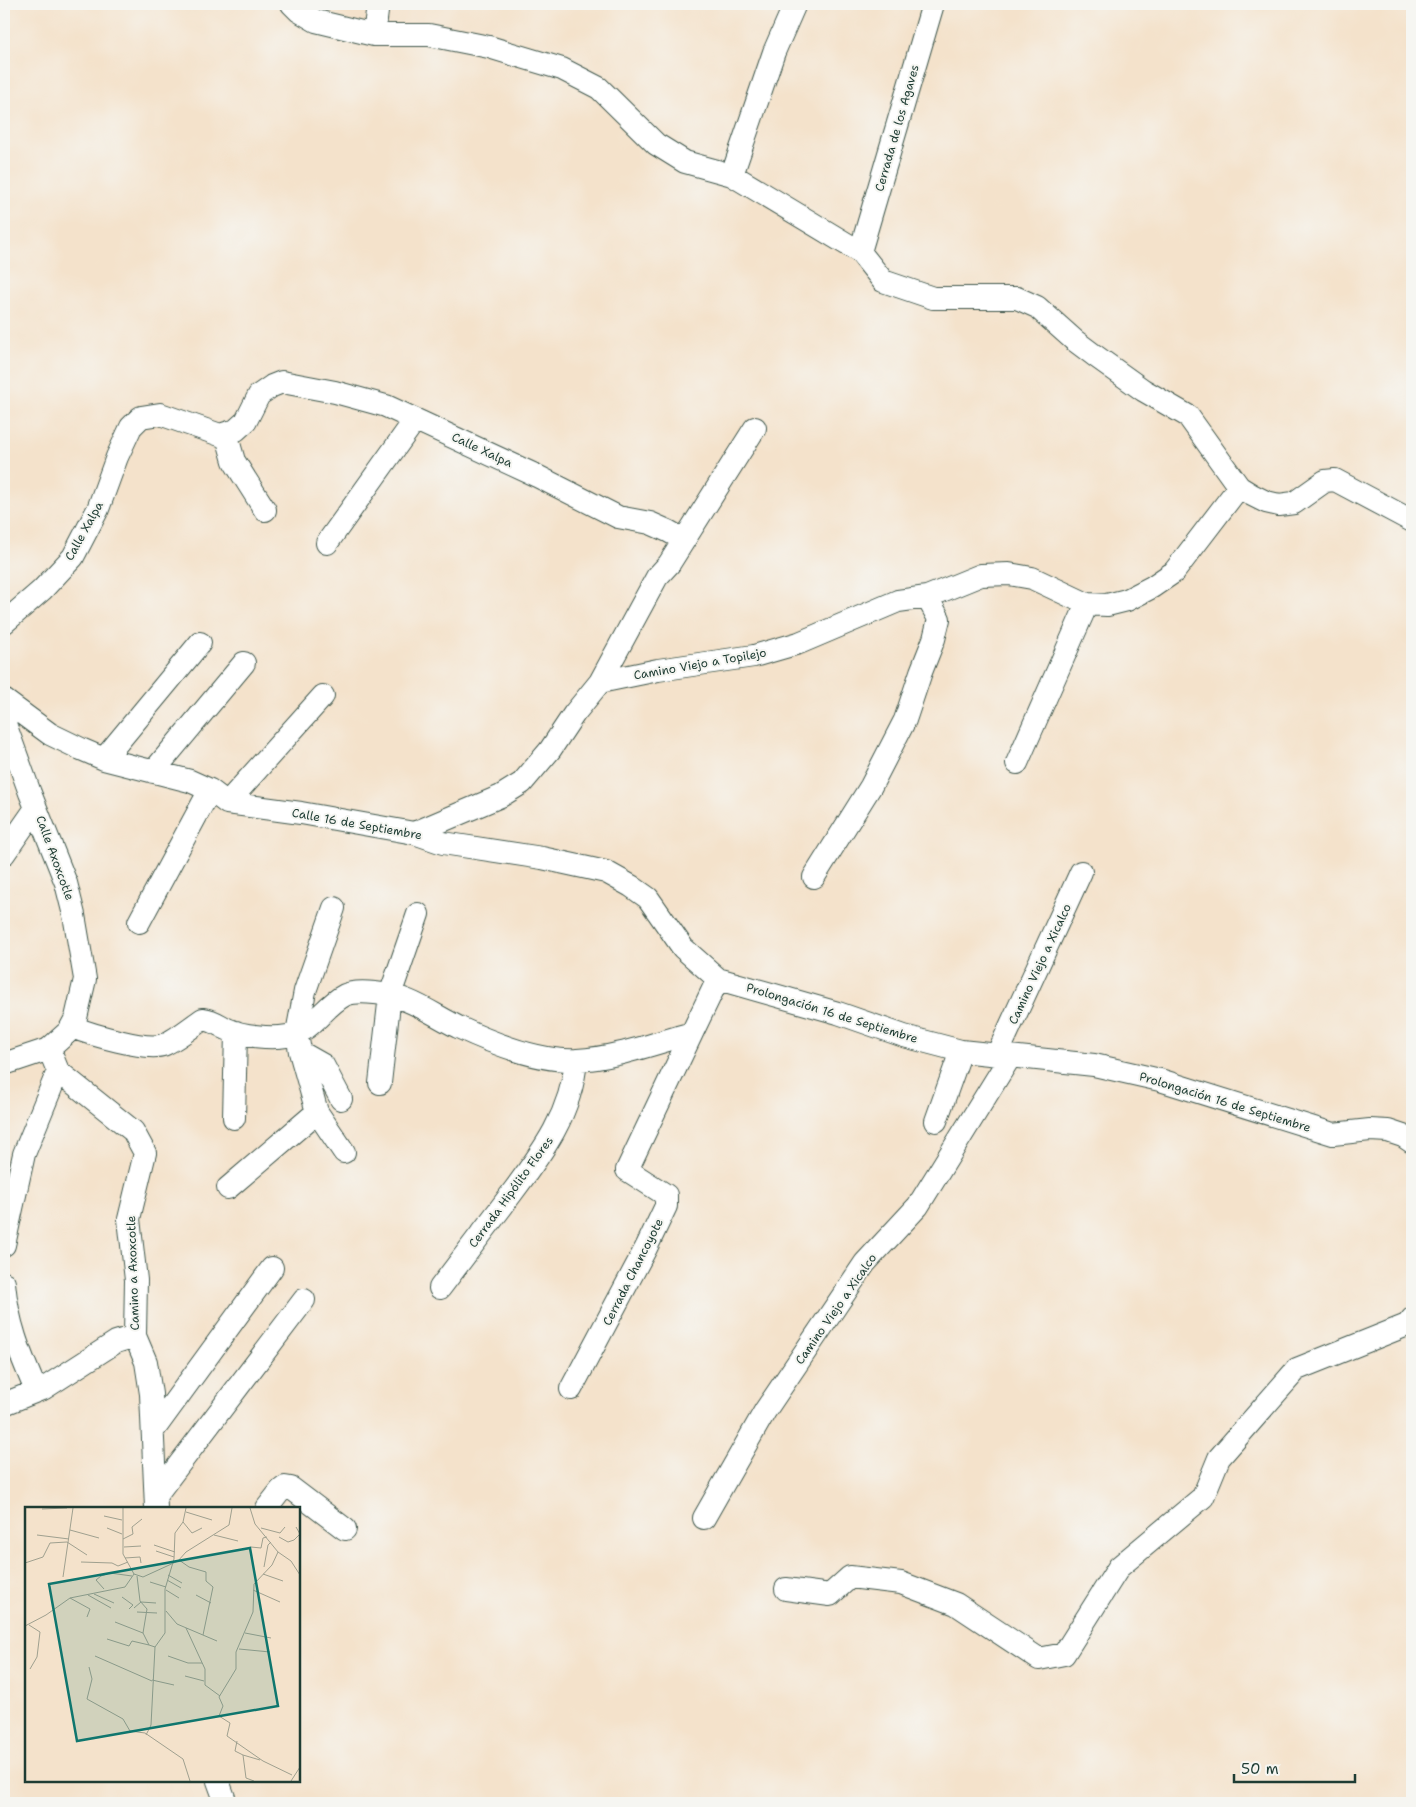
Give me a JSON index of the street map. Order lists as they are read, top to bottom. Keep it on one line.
{"streets":{"street":["Cerrada de los Agaves","Calle Xalpa","Camino Viejo a Topilejo","Calle 16 de Septiembre","Calle Axoxcotle","Camino Viejo a Xicalco","Prolongación 16 de Septiembre","Cerrada Hipólito Flores","Cerrada Chancoyote","Camino a Axoxcotle"]},"crossings":[["Calle 16 de Septiembre","Prolongación 16 de Septiembre"],["Calle Axoxcotle","Camino a Axoxcotle"],["Camino Viejo a Xicalco","Prolongación 16 de Septiembre"]],"scale_bar":"50 m"}
